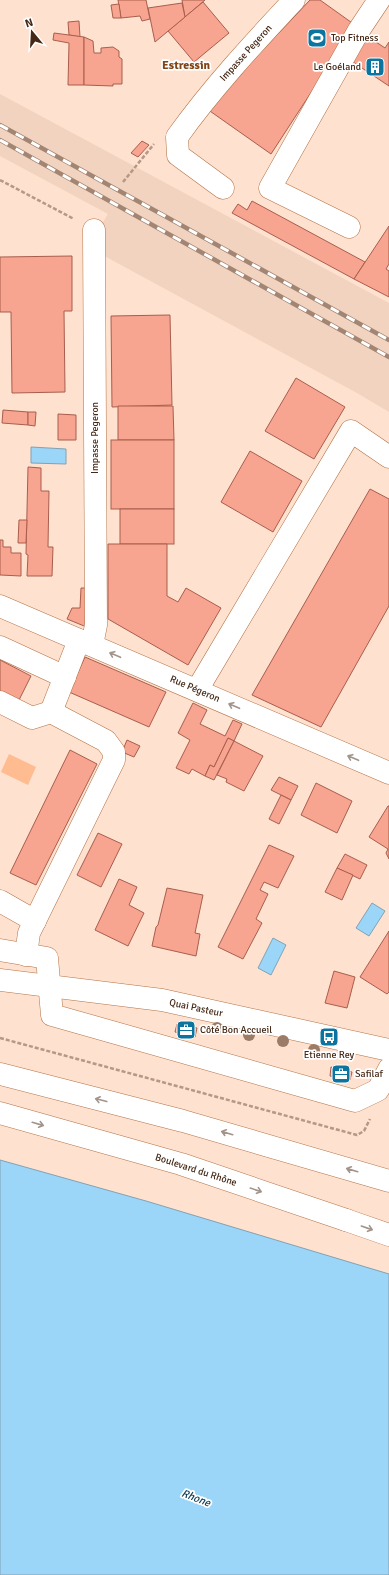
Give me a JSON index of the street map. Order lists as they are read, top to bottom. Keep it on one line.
{"streets":{"main road":["Impasse Pegeron","Rue Pégeron","Quai Pasteur","Boulevard du Rhône"]},"crossings":[["Impasse Pegeron","Rue Pégeron"]],"one_way":["Rue Pégeron"],"districts":["Estressin"],"water":["Rhone"],"places":{"sports":["Top Fitness"],"building":["Le Goéland"],"office":["Côté Bon Accueil","Safilaf"],"bus stop":["Etienne Rey"]},"north":"top"}
